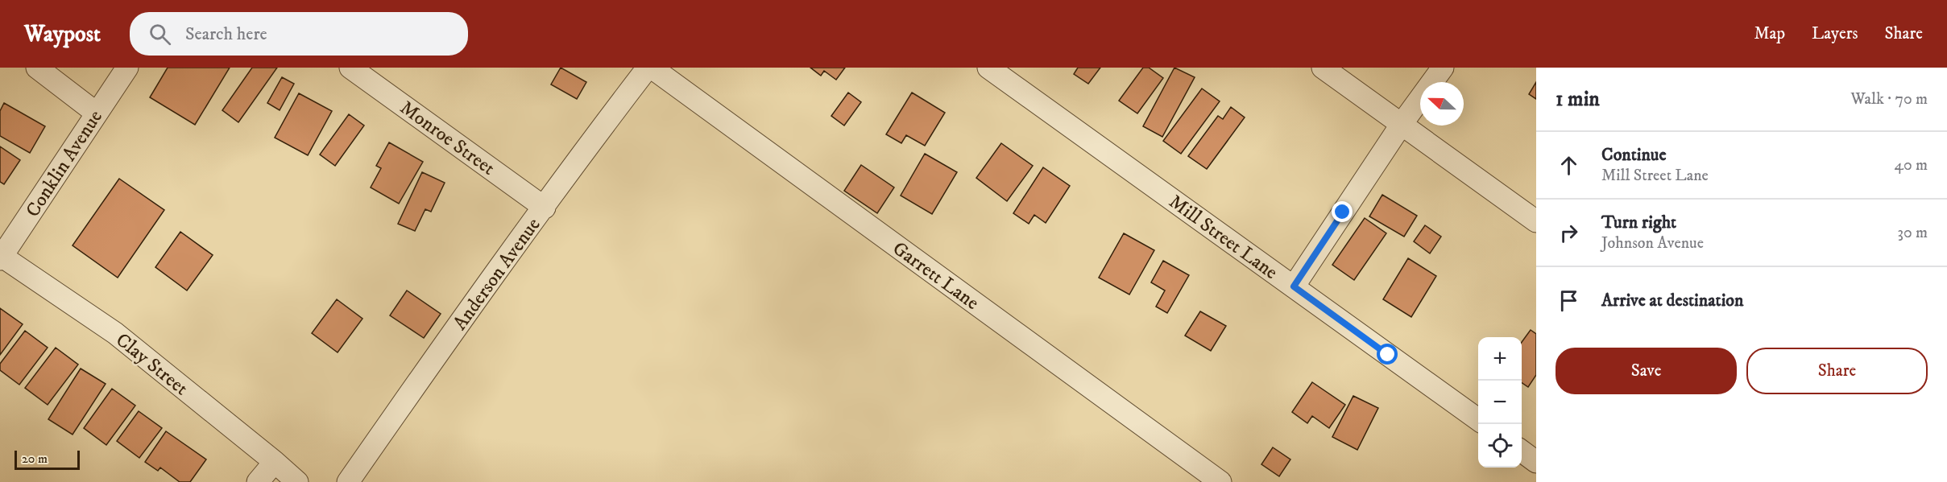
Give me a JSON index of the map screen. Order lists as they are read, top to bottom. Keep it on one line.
{"streets":{"street":["Monroe Street","Conklin Avenue","Mill Street Lane","Anderson Avenue","Garrett Lane","Clay Street"]},"crossings":[["Monroe Street","Anderson Avenue"],["Conklin Avenue","Clay Street"],["Anderson Avenue","Garrett Lane"]],"scale_bar":"20 m","north":"left","page":{"header":"Waypost","search":"Search here","nav":["Map","Layers","Share"],"heading":["1 min","Walk · 70 m"],"list":[["Continue","Mill Street Lane","40 m"],["Turn right","Johnson Avenue","30 m"],"Arrive at destination"],"buttons":["Save","Share"],"map_buttons":["+","−"],"scale":"20 m"}}
